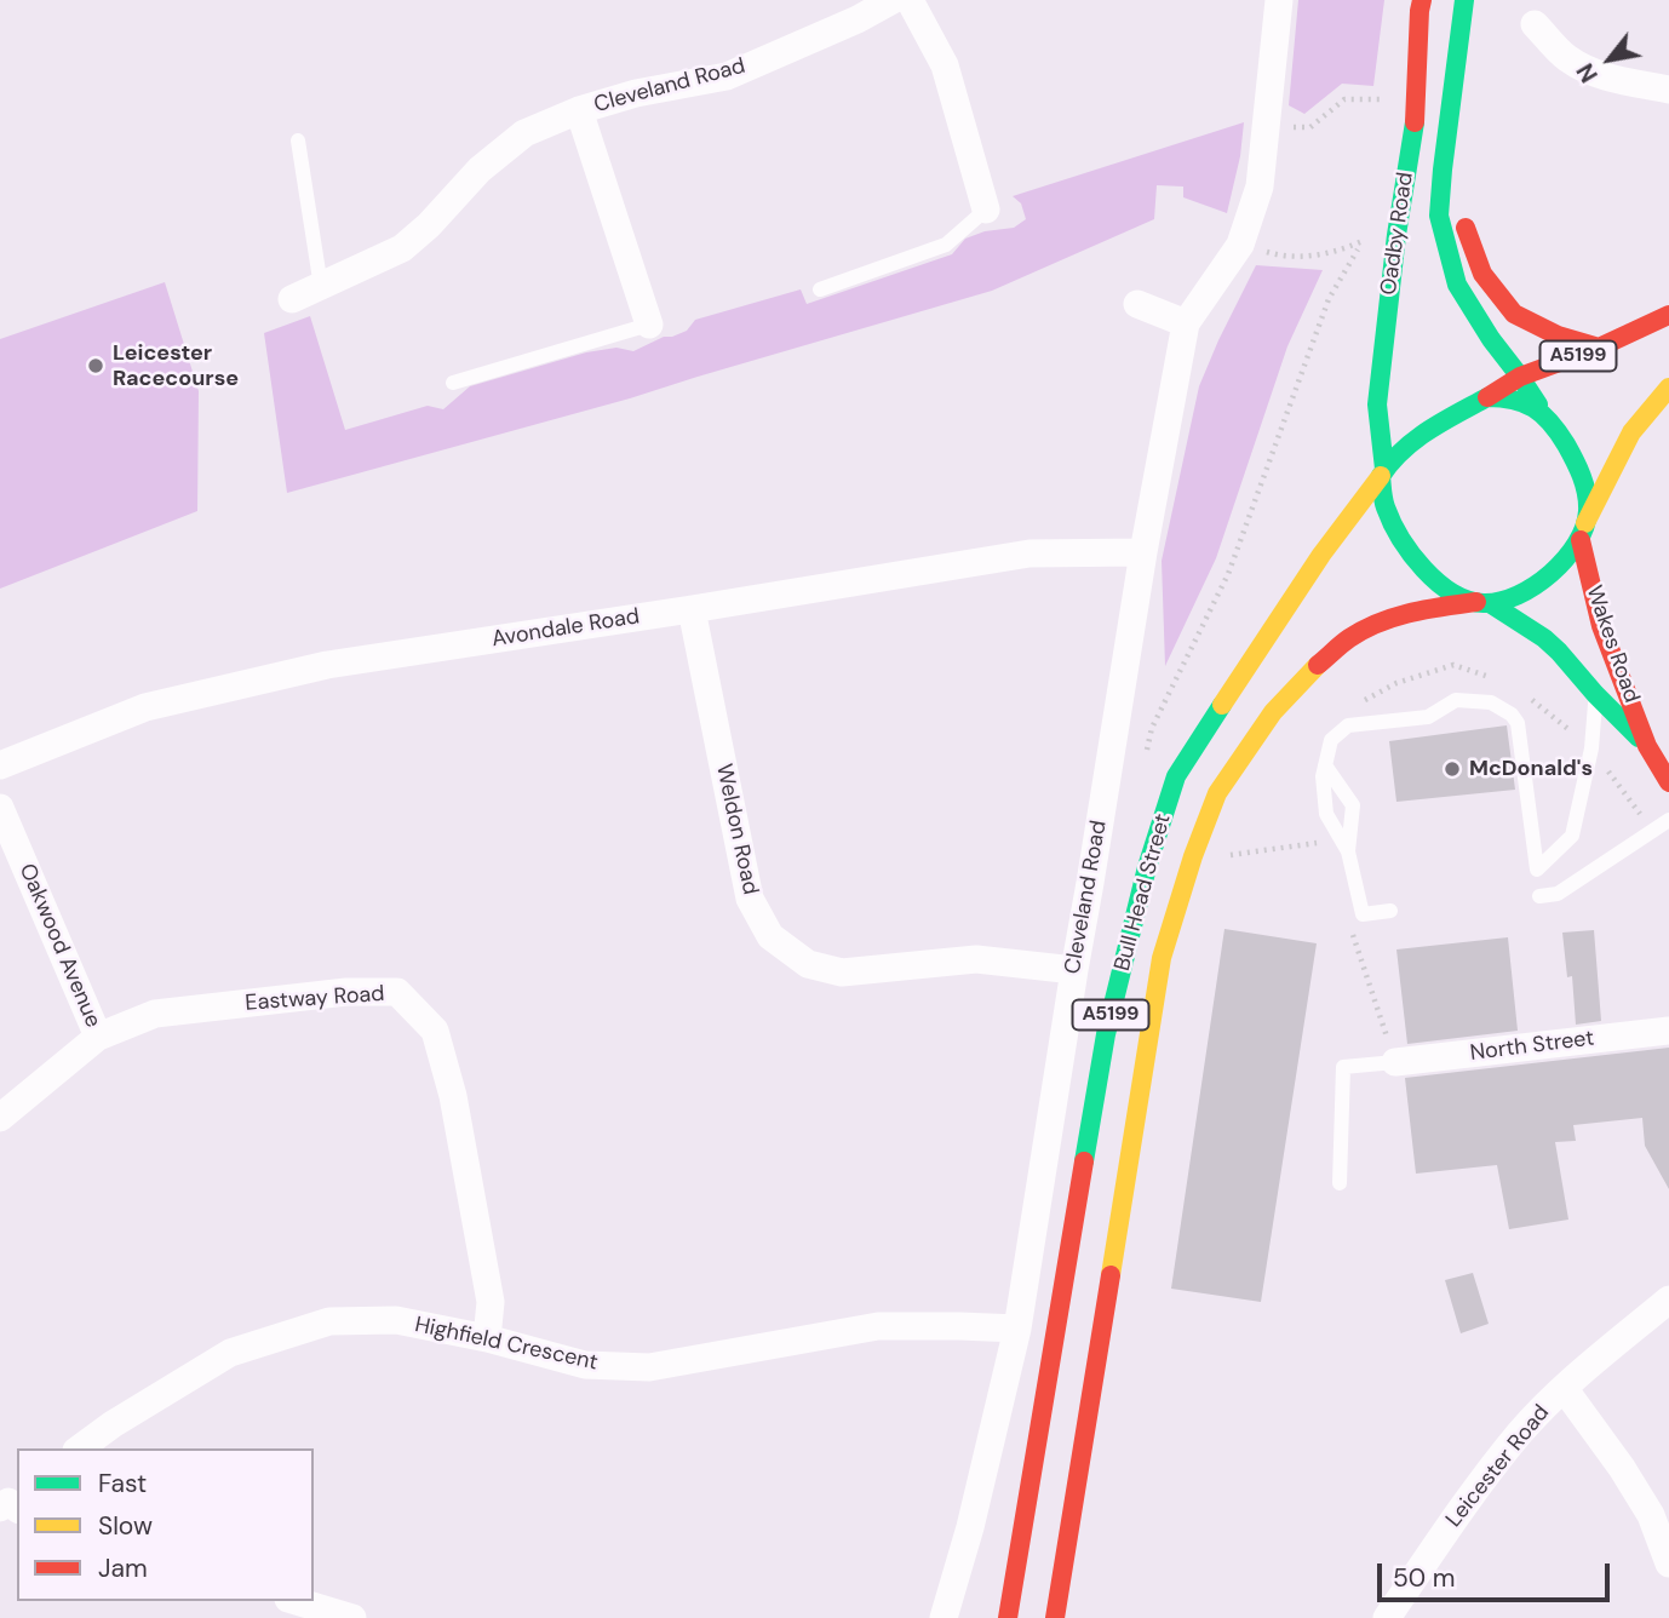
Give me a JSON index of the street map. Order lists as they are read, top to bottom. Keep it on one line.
{"streets":{"main road":["Oadby Road","A5199","Wakes Road","Bull Head Street"],"street":["Cleveland Road","Avondale Road","Weldon Road","Oakwood Avenue","Eastway Road","North Street","Highfield Crescent","Leicester Road"]},"crossings":[["Cleveland Road","Avondale Road"],["Cleveland Road","Weldon Road"],["Cleveland Road","Highfield Crescent"],["Oadby Road","A5199"],["Oadby Road","Wakes Road"],["Oadby Road","Bull Head Street"],["A5199","Wakes Road"],["A5199","Bull Head Street"],["Avondale Road","Weldon Road"],["Wakes Road","Bull Head Street"],["Oakwood Avenue","Eastway Road"],["Eastway Road","Highfield Crescent"]],"places":["Leicester Racecourse","McDonald's"],"legend":["Fast","Slow","Jam"],"scale_bar":"50 m","north":"bottom left"}
